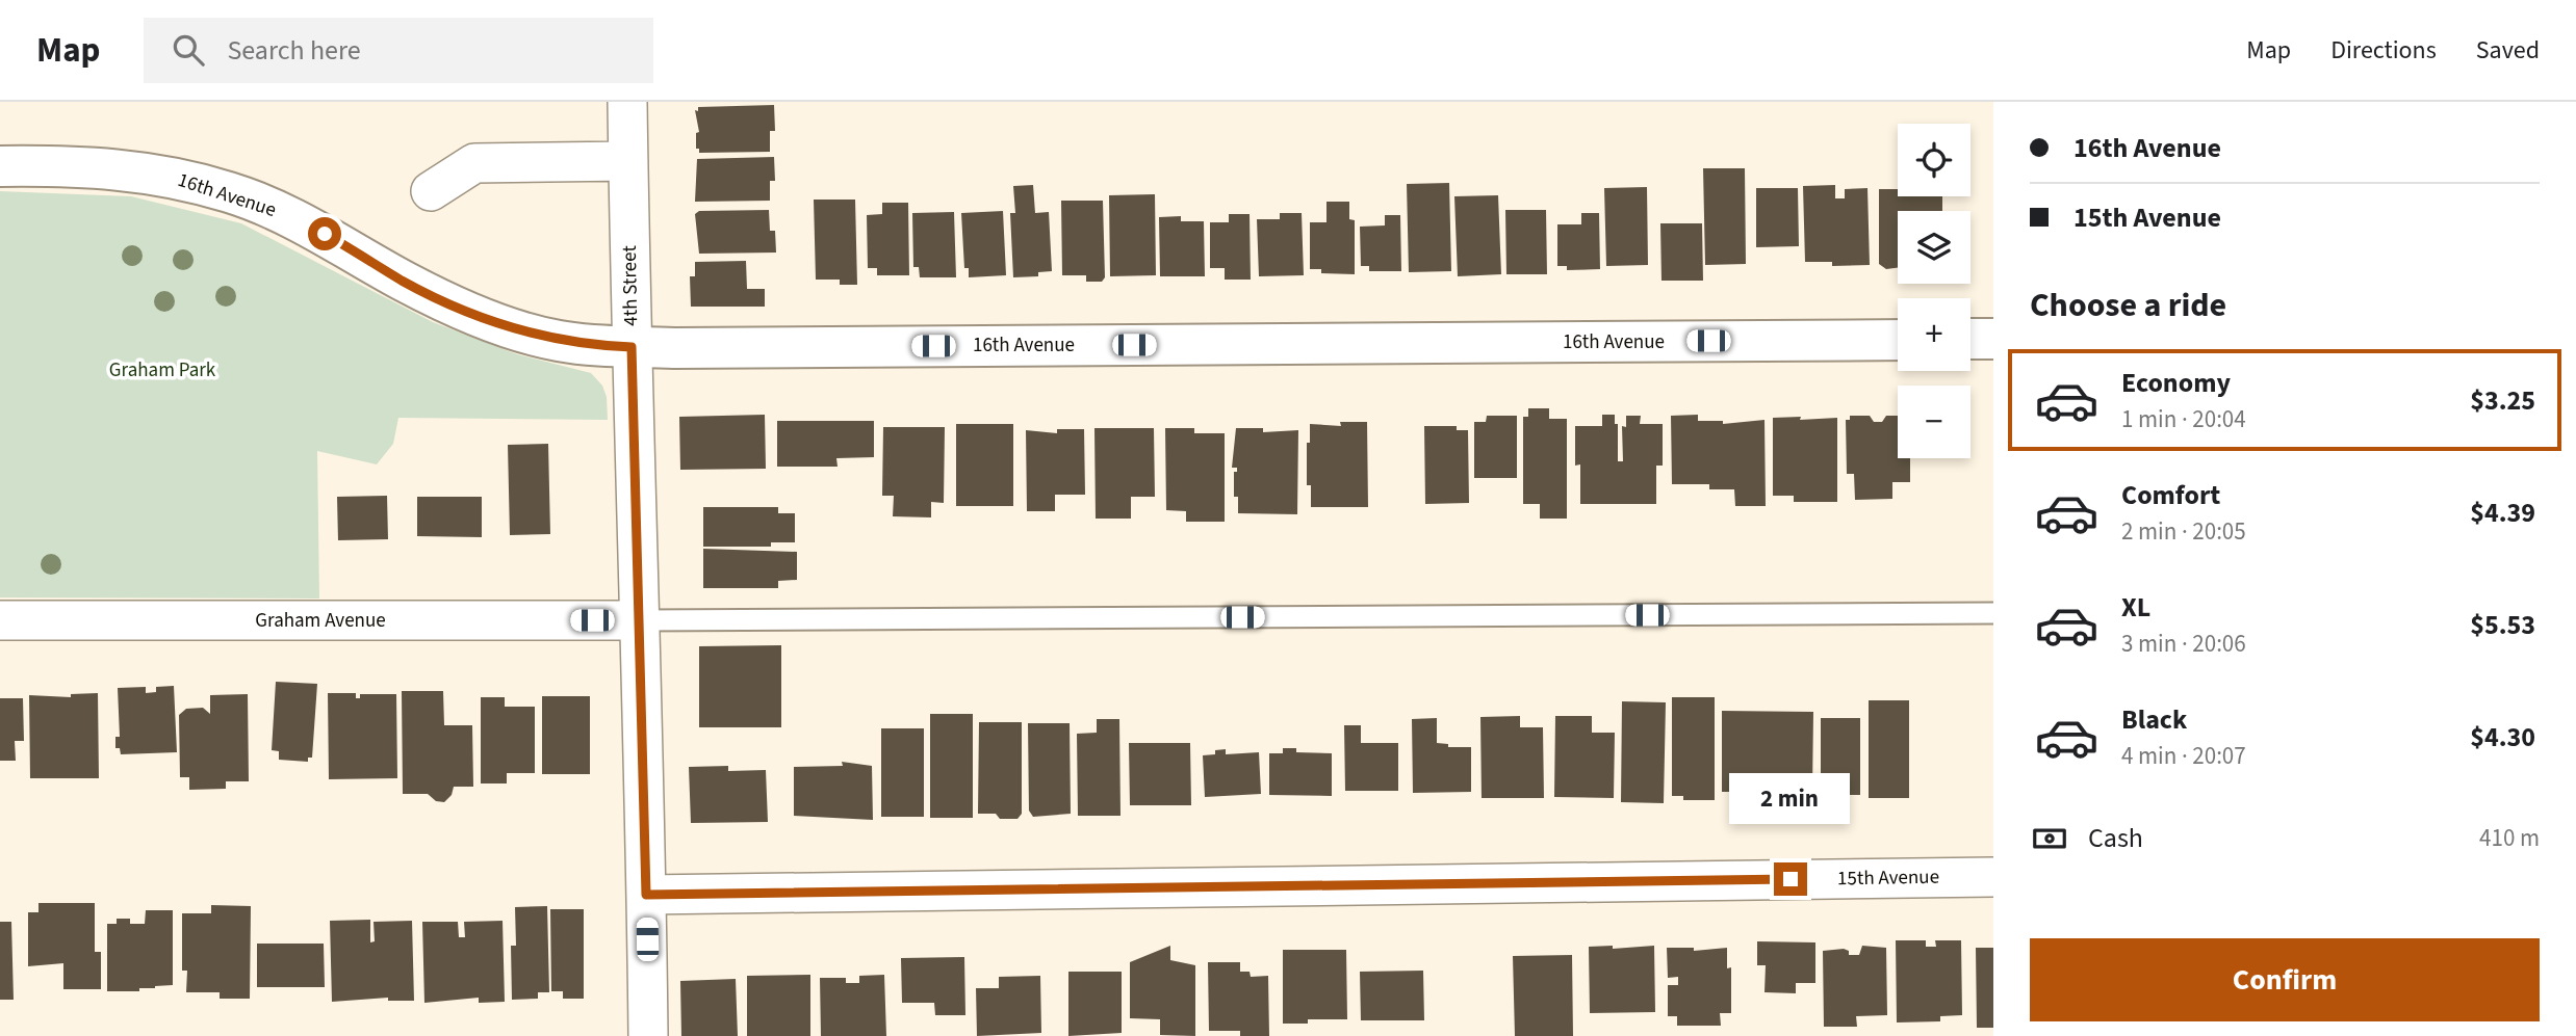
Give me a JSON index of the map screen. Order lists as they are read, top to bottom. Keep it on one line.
{"streets":{"street":["16th Avenue","4th Street","Graham Avenue","15th Avenue"]},"crossings":[["16th Avenue","4th Street"],["4th Street","Graham Avenue"],["4th Street","15th Avenue"]],"parks":["Graham Park"],"page":{"header":"Map","search":"Search here","nav":["Map","Directions","Saved"],"banner":["16th Avenue","15th Avenue"],"map_buttons":["+","−"],"heading":"Choose a ride","list":[{"name":"Economy","note":"1 min · 20:04","value":"$3.25"},{"name":"Comfort","note":"2 min · 20:05","value":"$4.39"},{"name":"XL","note":"3 min · 20:06","value":"$5.53"},{"name":"Black","note":"4 min · 20:07","value":"$4.30"}],"bubble":"2 min","pay":["Cash","410 m"],"buttons":"Confirm"}}
